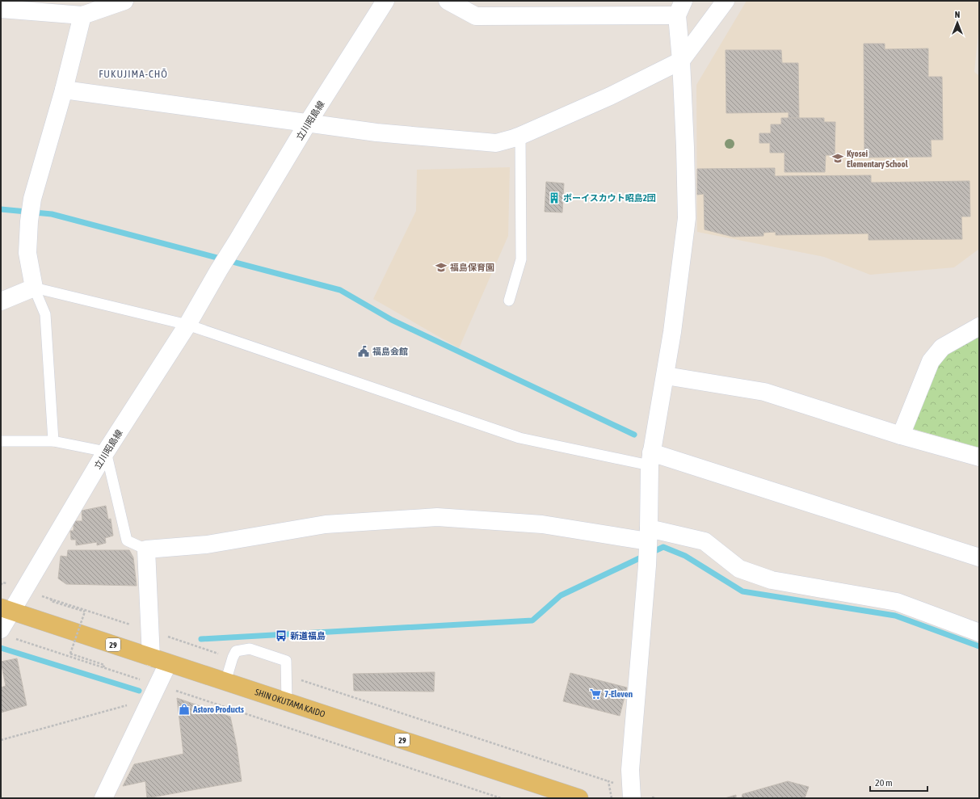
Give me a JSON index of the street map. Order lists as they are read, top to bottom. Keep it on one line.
{"streets":{"main road":["29","SHIN OKUTAMA KAIDO"],"street":["立川昭島線"]},"crossings":[["立川昭島線","SHIN OKUTAMA KAIDO"]],"districts":["FUKUJIMA-CHŌ"],"places":{"school or university":["Kyosei Elementary School","福島保育園"],"building":["ボーイスカウト昭島2団"],"public building":["福島会館"],"bus stop":["新道福島"],"supermarket":["7-Eleven"],"shop":["Astoro Products"]},"scale_bar":"20 m","north":"top"}
